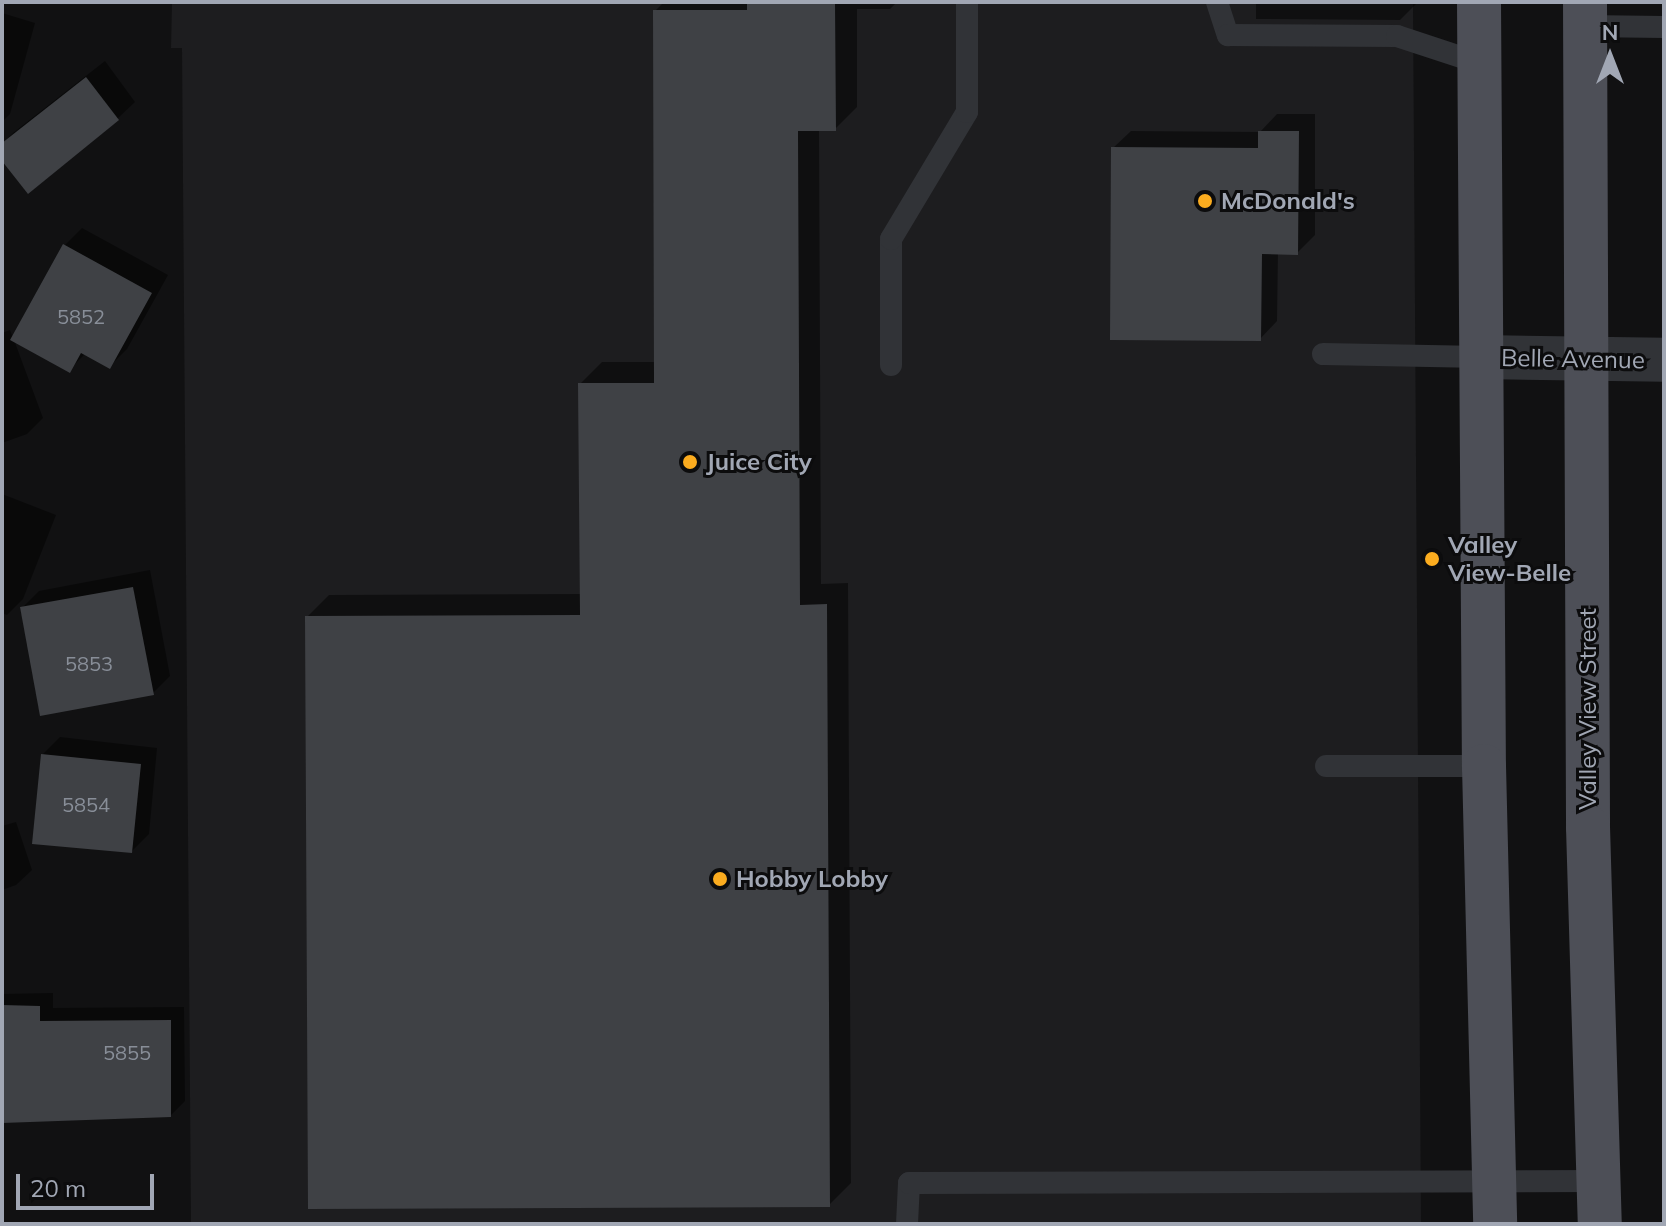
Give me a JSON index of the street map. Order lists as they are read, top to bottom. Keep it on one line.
{"streets":{"main road":["Valley View Street"],"street":["Belle Avenue"]},"crossings":[["Belle Avenue","Valley View Street"]],"places":["McDonald's","Juice City","Valley View-Belle","Hobby Lobby"],"house_numbers":["5852","5853","5854","5855"],"scale_bar":"20 m","north":"top"}
